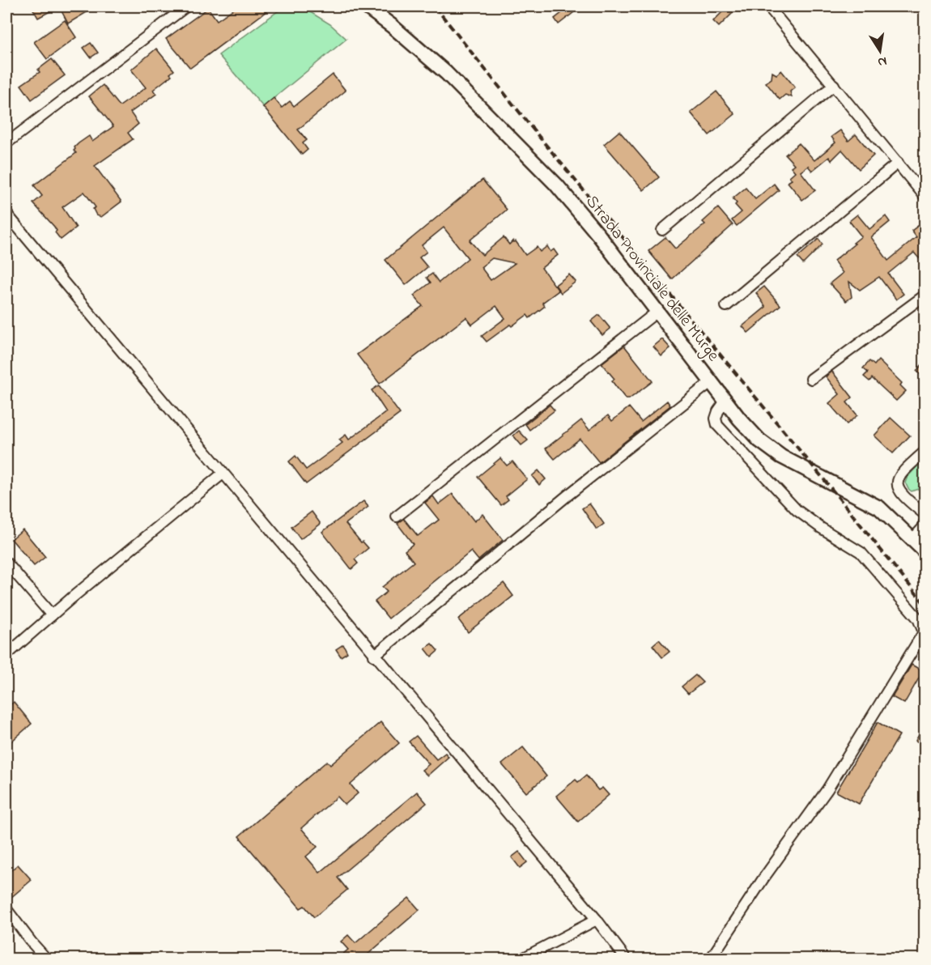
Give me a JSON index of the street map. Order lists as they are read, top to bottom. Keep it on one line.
{"streets":{"main road":["Strada Provinciale delle Murge"]},"north":"bottom"}
